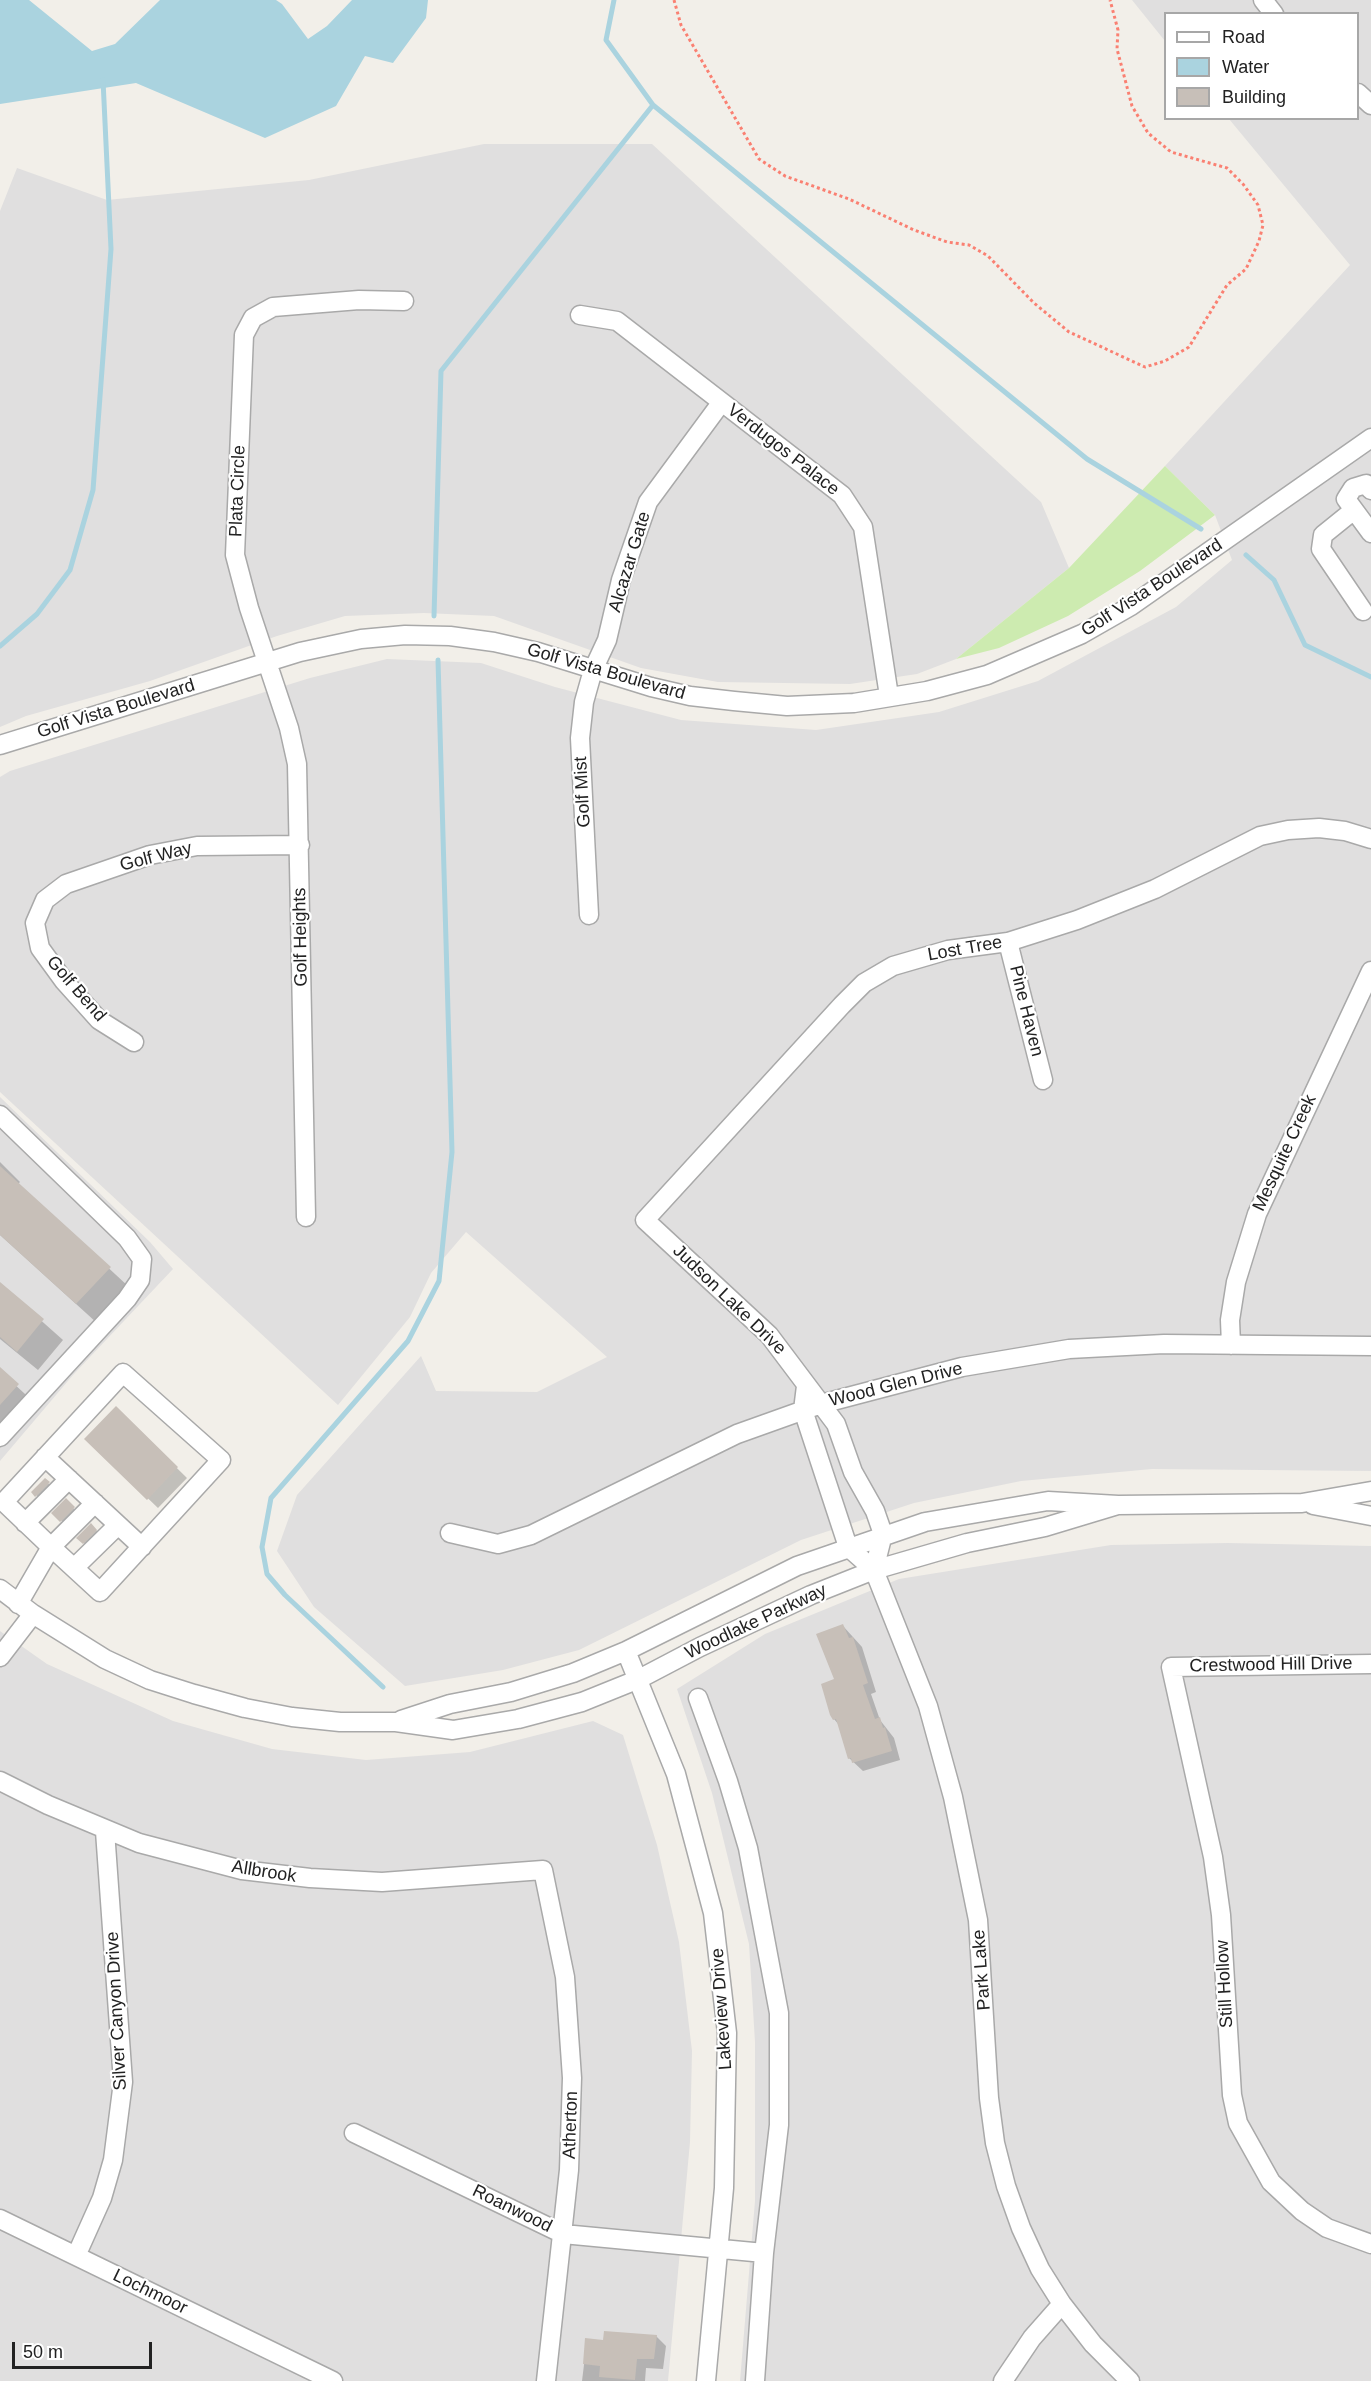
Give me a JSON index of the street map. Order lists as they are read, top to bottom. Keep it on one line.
{"streets":{"street":["Verdugos Palace","Plata Circle","Alcazar Gate","Golf Vista Boulevard","Golf Mist","Golf Way","Golf Heights","Lost Tree","Golf Bend","Pine Haven","Mesquite Creek","Judson Lake Drive","Wood Glen Drive","Woodlake Parkway","Crestwood Hill Drive","Allbrook","Park Lake","Still Hollow","Lakeview Drive","Silver Canyon Drive","Atherton","Roanwood","Lochmoor"]},"crossings":[["Verdugos Palace","Alcazar Gate"],["Verdugos Palace","Golf Vista Boulevard"],["Plata Circle","Golf Vista Boulevard"],["Plata Circle","Golf Heights"],["Alcazar Gate","Golf Vista Boulevard"],["Alcazar Gate","Golf Mist"],["Golf Vista Boulevard","Golf Mist"],["Golf Vista Boulevard","Golf Heights"],["Golf Way","Golf Heights"],["Golf Way","Golf Bend"],["Lost Tree","Pine Haven"],["Lost Tree","Judson Lake Drive"],["Mesquite Creek","Wood Glen Drive"],["Judson Lake Drive","Wood Glen Drive"],["Judson Lake Drive","Woodlake Parkway"],["Woodlake Parkway","Park Lake"],["Woodlake Parkway","Lakeview Drive"],["Crestwood Hill Drive","Still Hollow"],["Allbrook","Silver Canyon Drive"],["Allbrook","Atherton"],["Lakeview Drive","Roanwood"],["Silver Canyon Drive","Lochmoor"],["Atherton","Roanwood"]],"legend":["Road","Water","Building"],"scale_bar":"50 m"}
